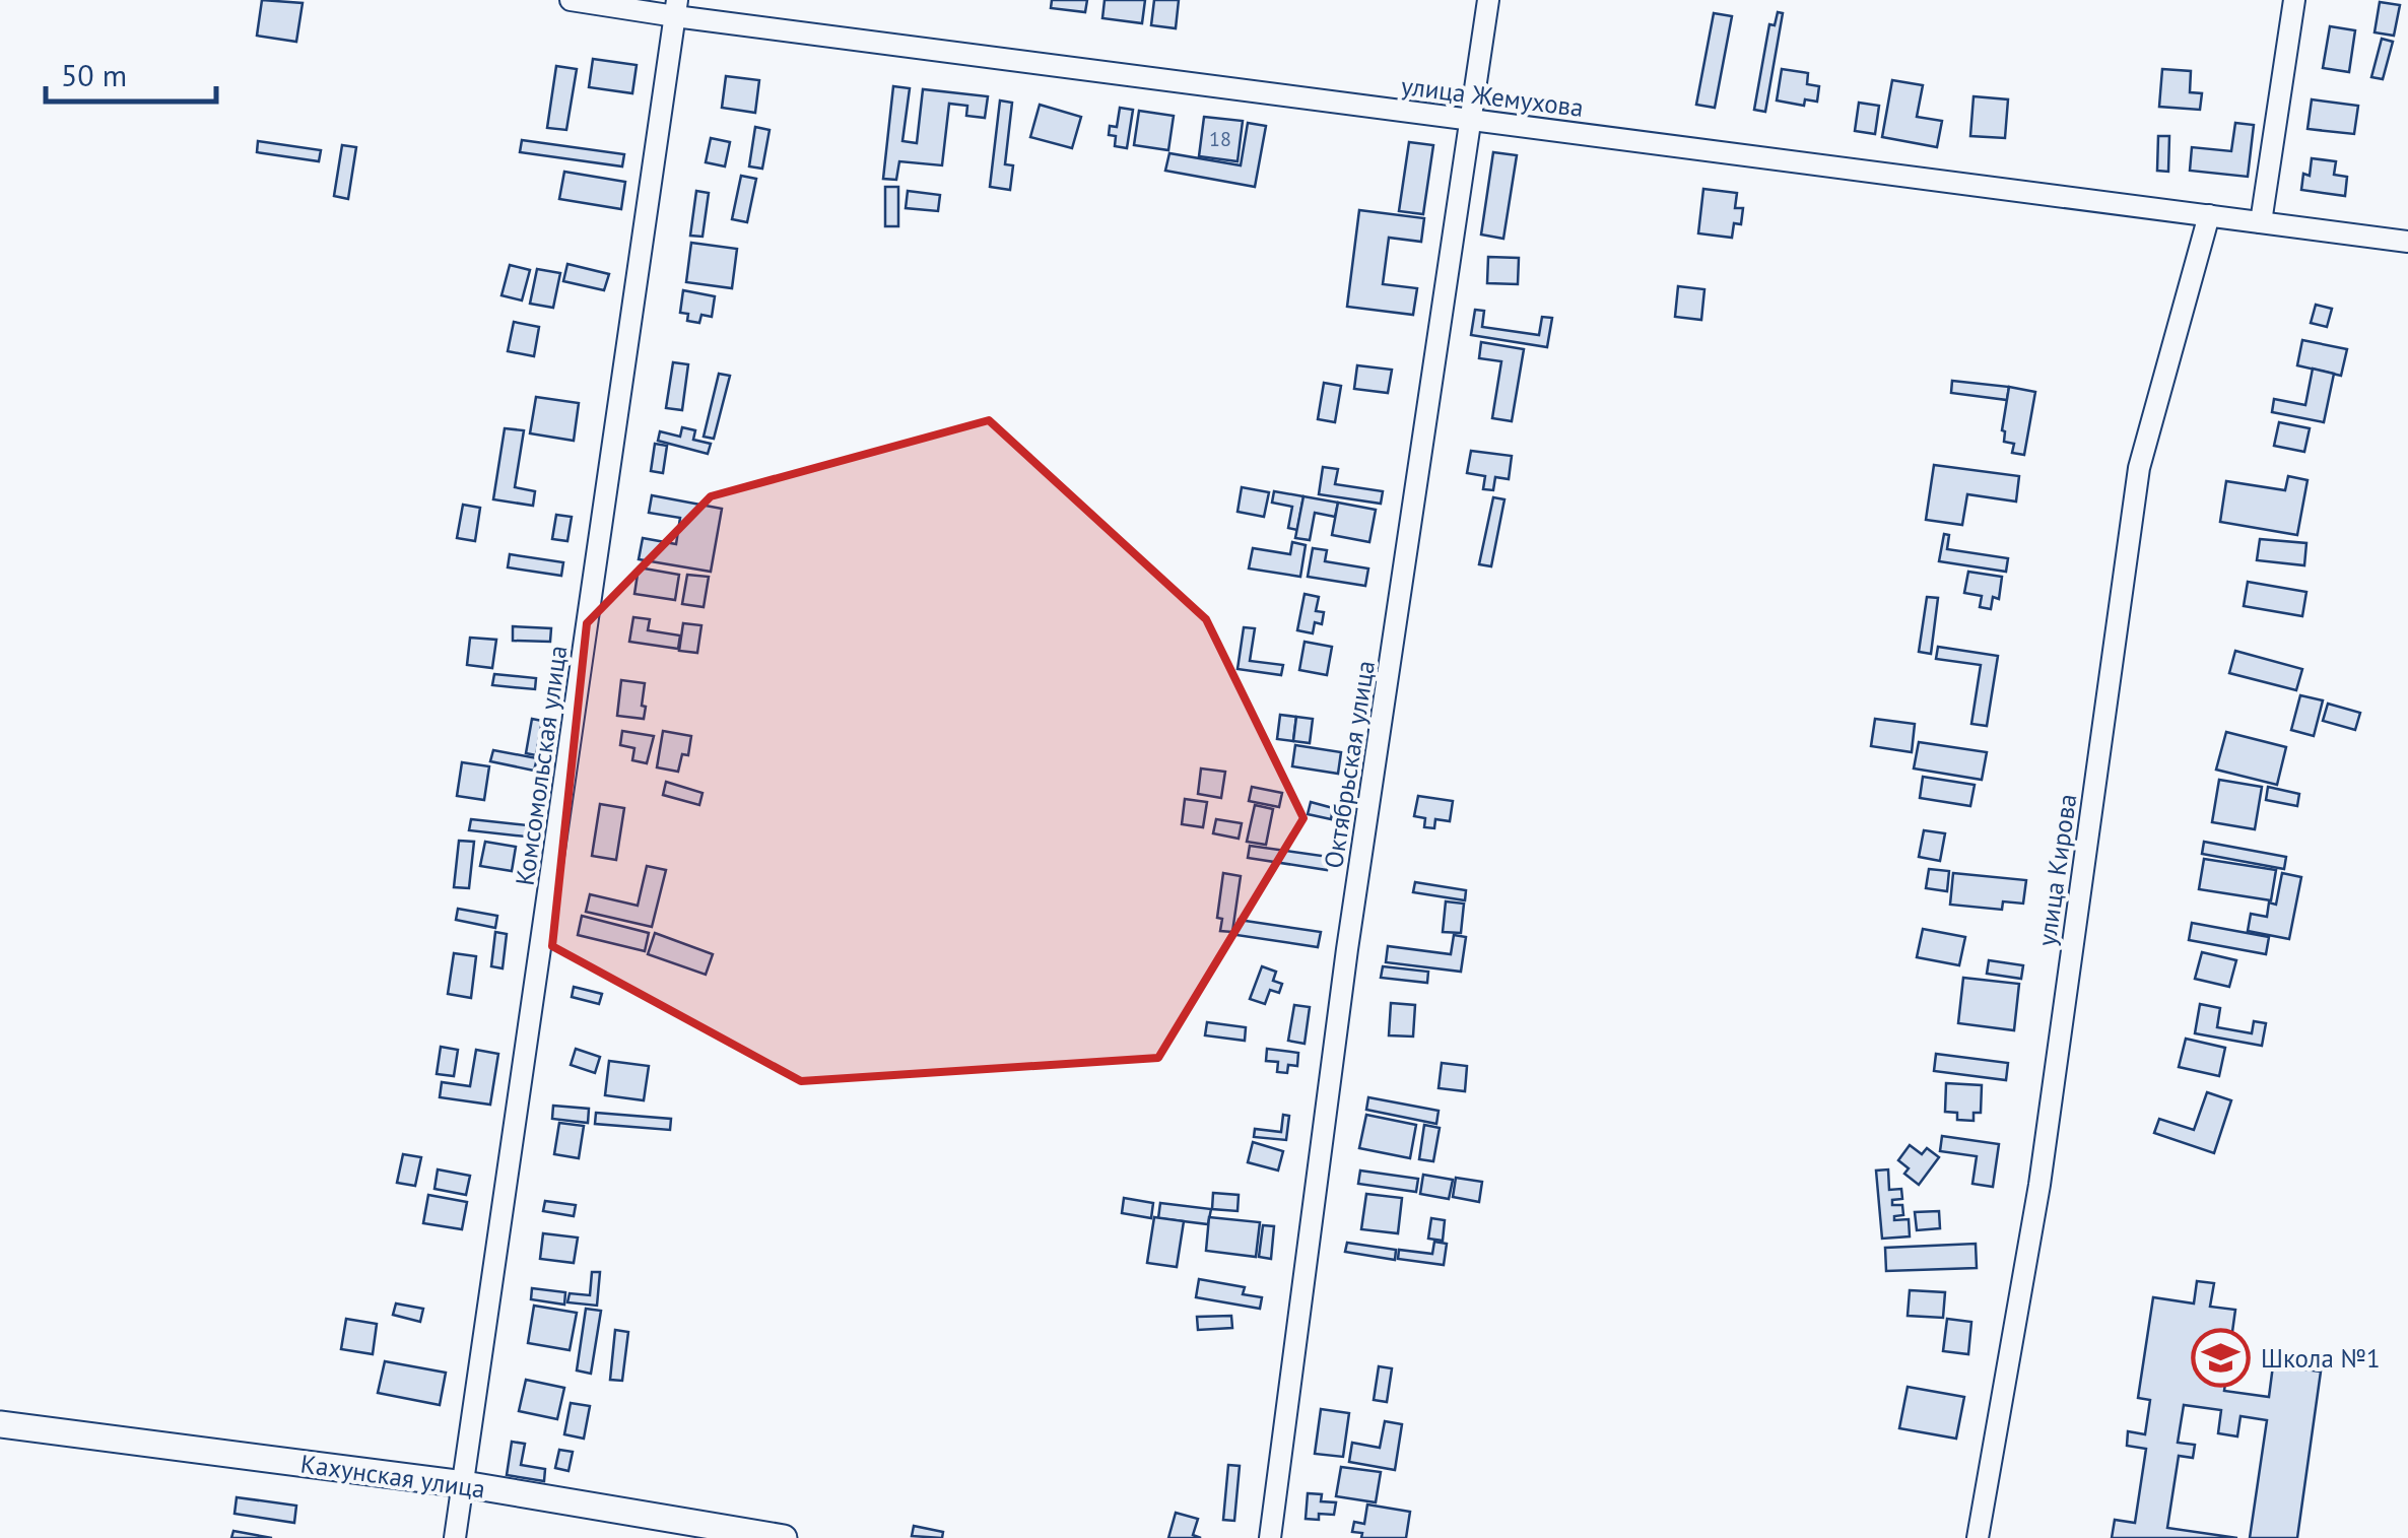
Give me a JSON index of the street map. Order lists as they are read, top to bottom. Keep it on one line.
{"streets":{"street":["улица Жемухова","Октябрьская улица","Комсомольская улица","улица Кирова","Кахунская улица"]},"crossings":[["улица Жемухова","Октябрьская улица"],["улица Жемухова","Комсомольская улица"],["улица Жемухова","улица Кирова"],["Комсомольская улица","Кахунская улица"]],"places":{"school or university":["Школа №1"]},"house_numbers":["18"],"scale_bar":"50 m"}
